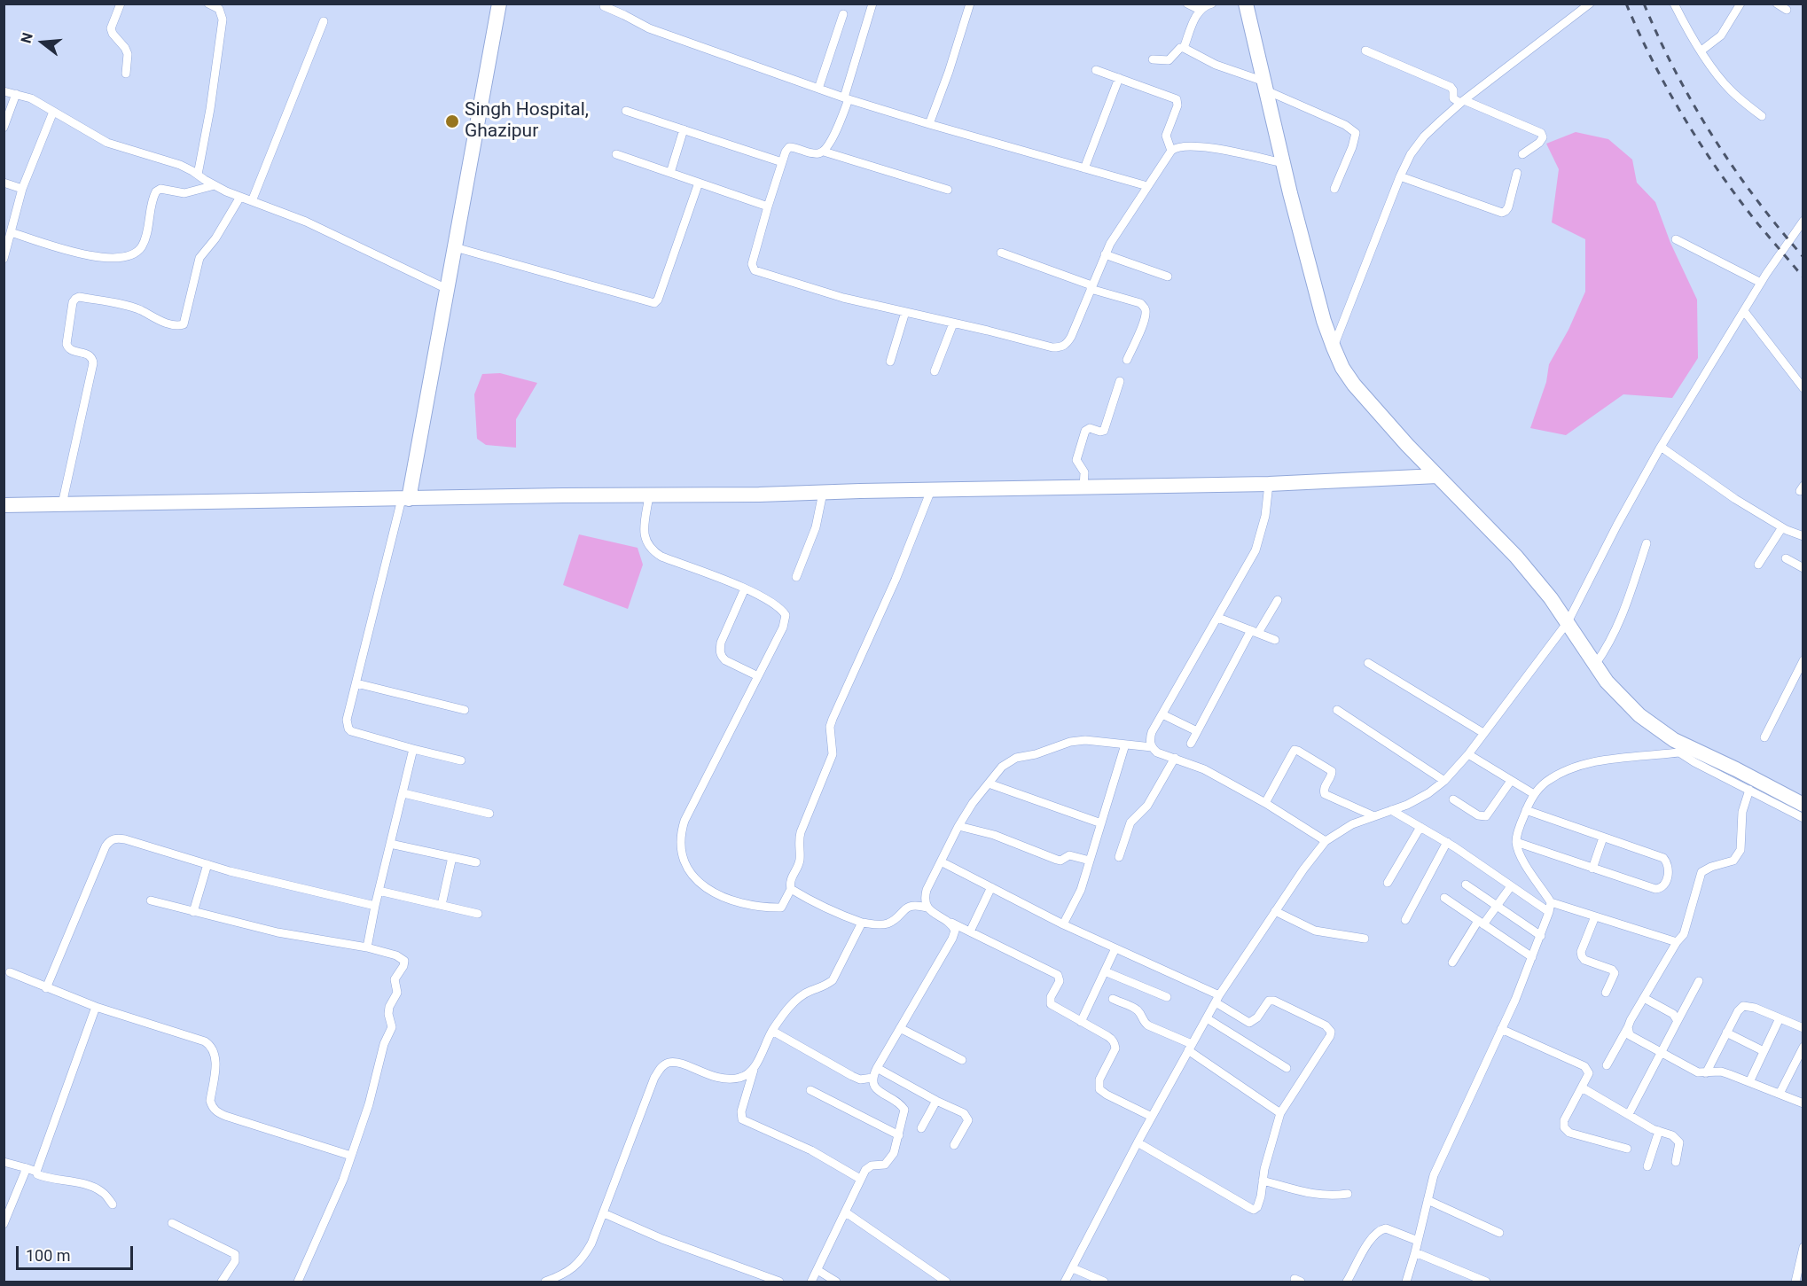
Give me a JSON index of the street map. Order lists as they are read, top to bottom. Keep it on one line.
{"places":["Singh Hospital, Ghazipur"],"scale_bar":"100 m","north":"left"}
